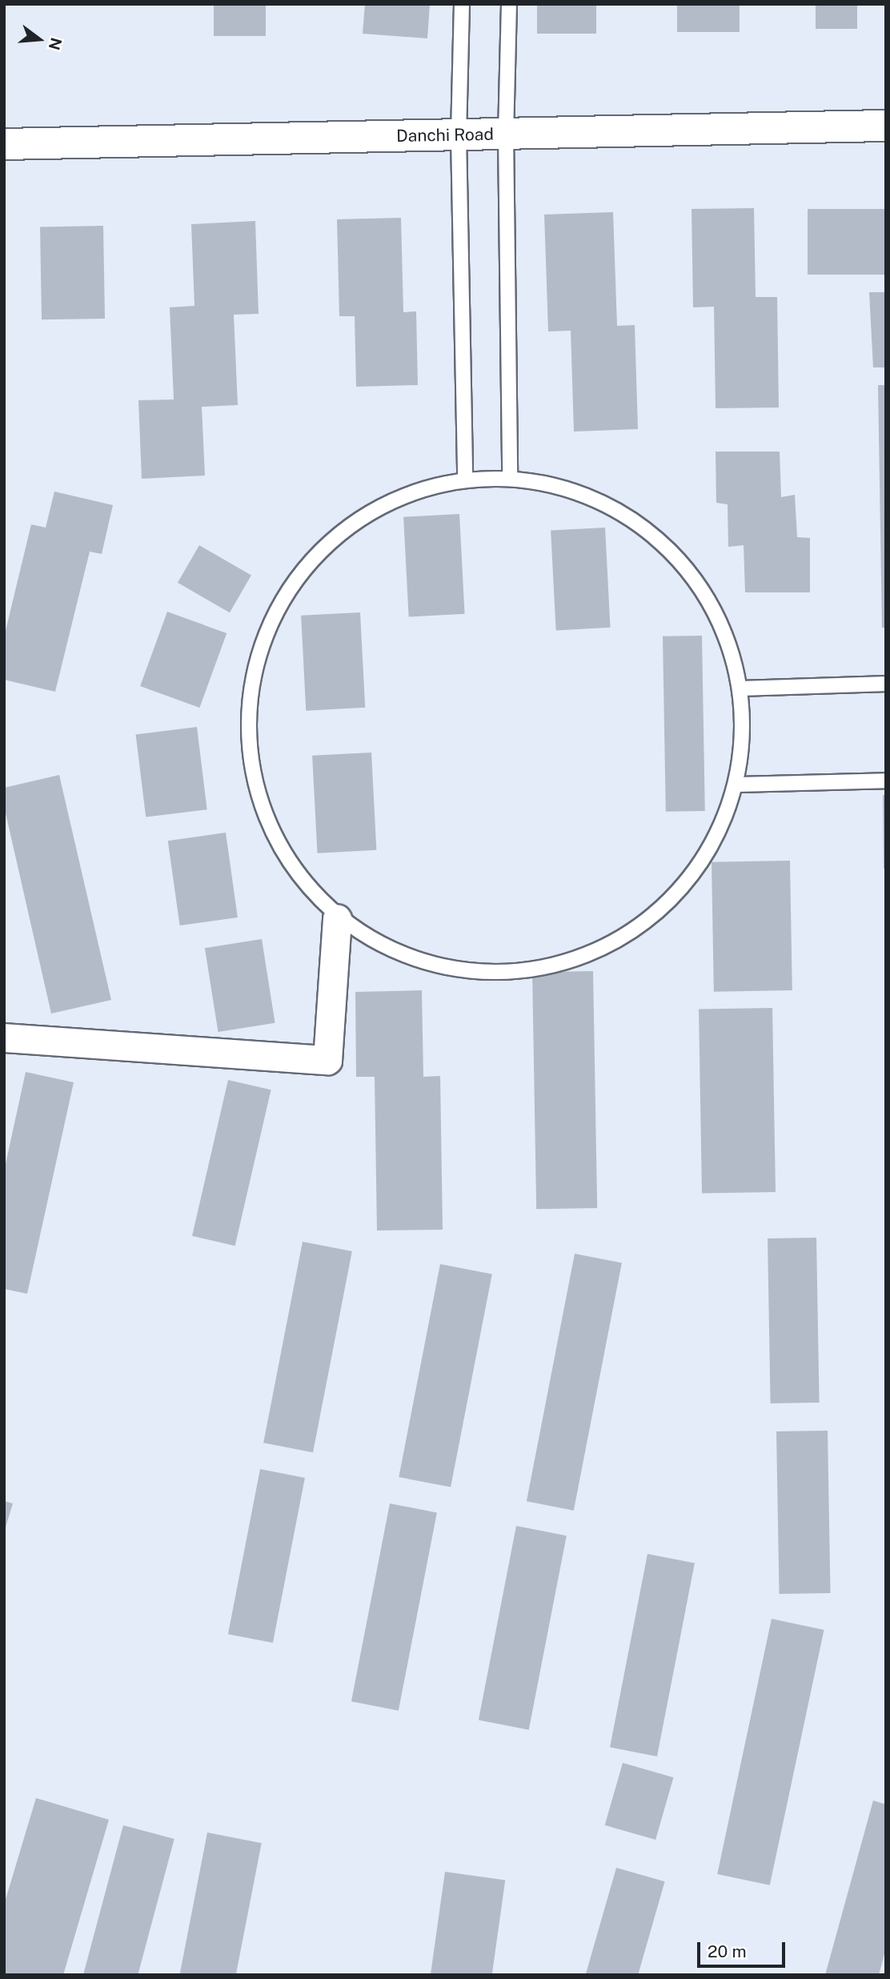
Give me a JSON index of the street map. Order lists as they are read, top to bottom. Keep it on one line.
{"streets":{"main road":["Danchi Road"]},"scale_bar":"20 m","north":"right"}
